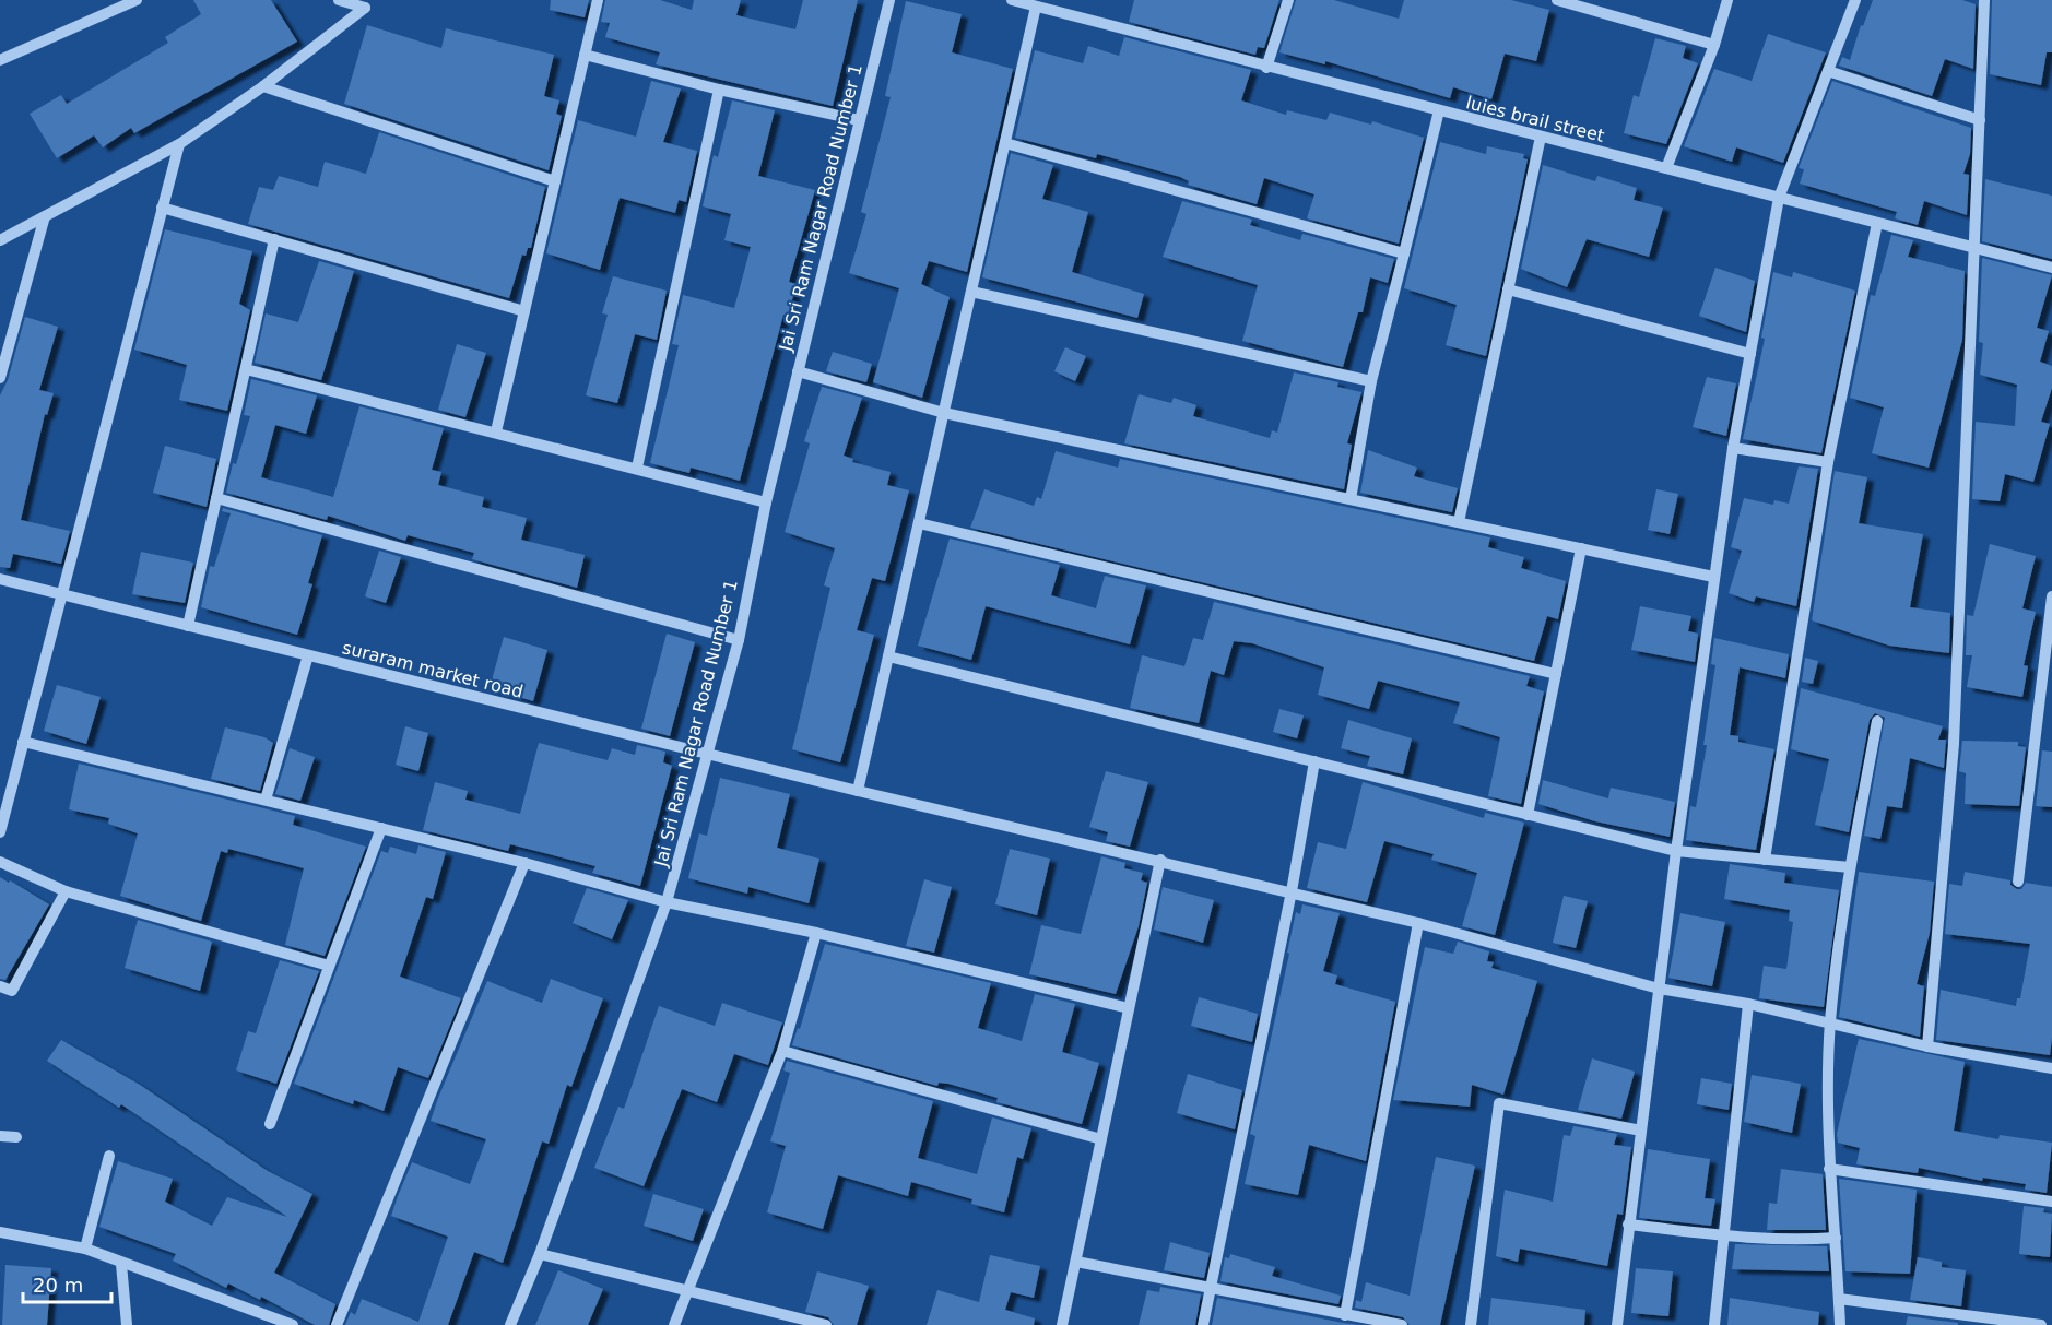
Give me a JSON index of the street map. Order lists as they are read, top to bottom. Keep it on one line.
{"streets":{"street":["luies brail street","Jai Sri Ram Nagar Road Number 1","suraram market road"]},"crossings":[["Jai Sri Ram Nagar Road Number 1","suraram market road"]],"scale_bar":"20 m"}
